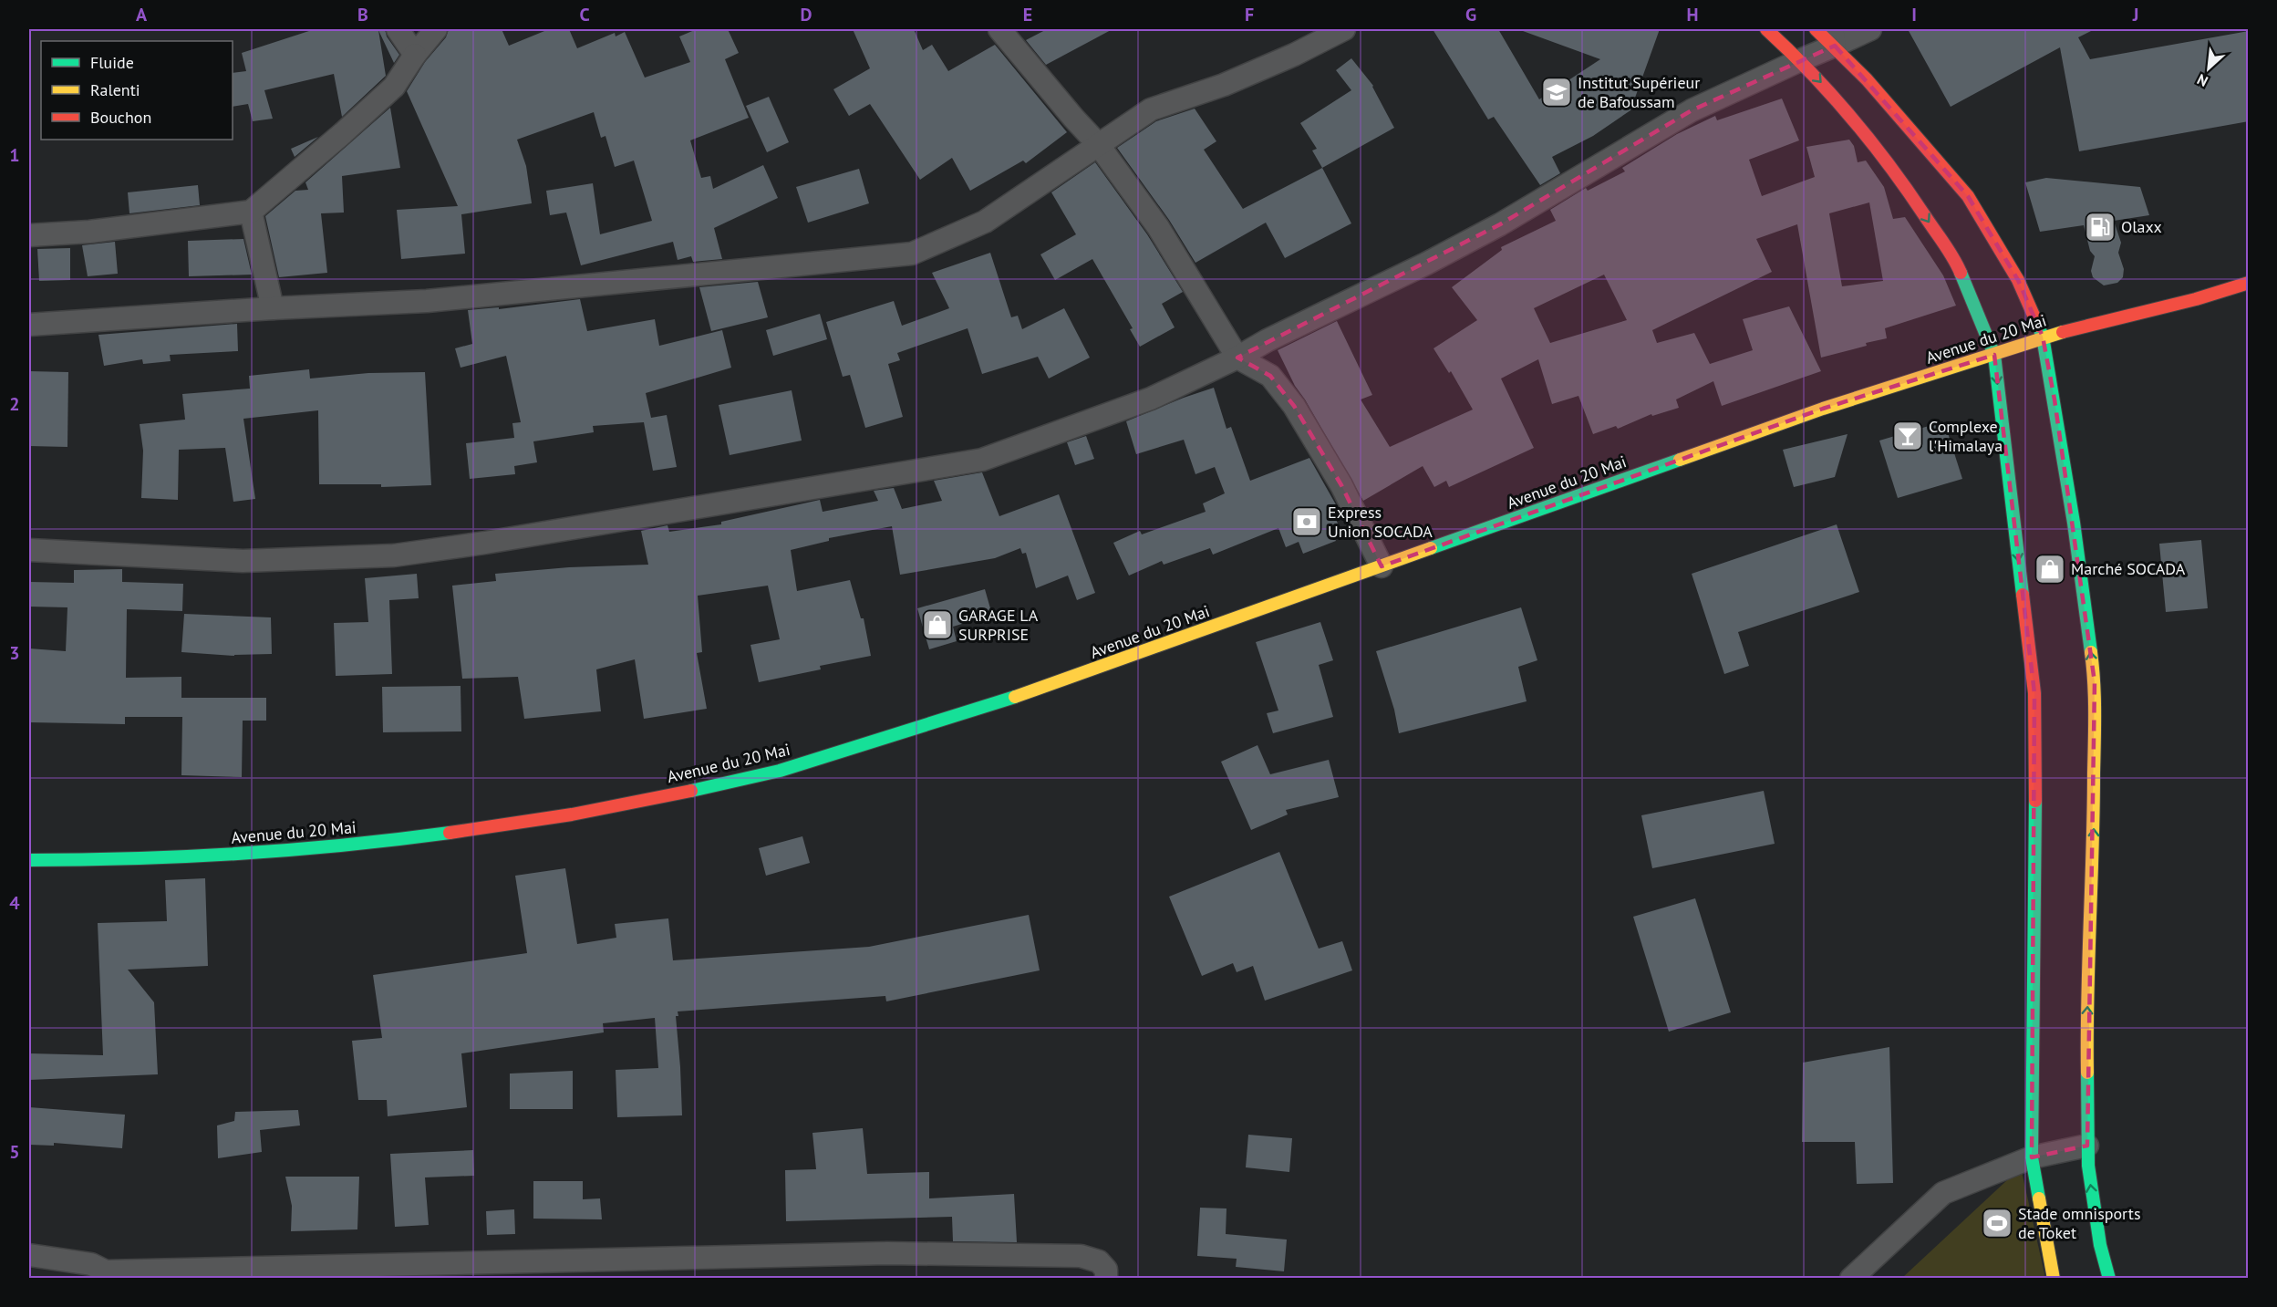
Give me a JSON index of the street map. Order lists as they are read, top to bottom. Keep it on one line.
{"streets":{"main road":["Avenue du 20 Mai"]},"places":{"school or university":["Institut Supérieur de Bafoussam"],"fuel station":["Olaxx"],"bar":["Complexe l'Himalaya"],"bank":["Express Union SOCADA"],"shop":["Marché SOCADA","GARAGE LA SURPRISE"],"sports":["Stade omnisports de Toket"]},"legend":["Fluide","Ralenti","Bouchon"],"north":"bottom left","grid":{"columns":["A","B","C","D","E","F","G","H","I","J"],"rows":["1","2","3","4","5"]}}
